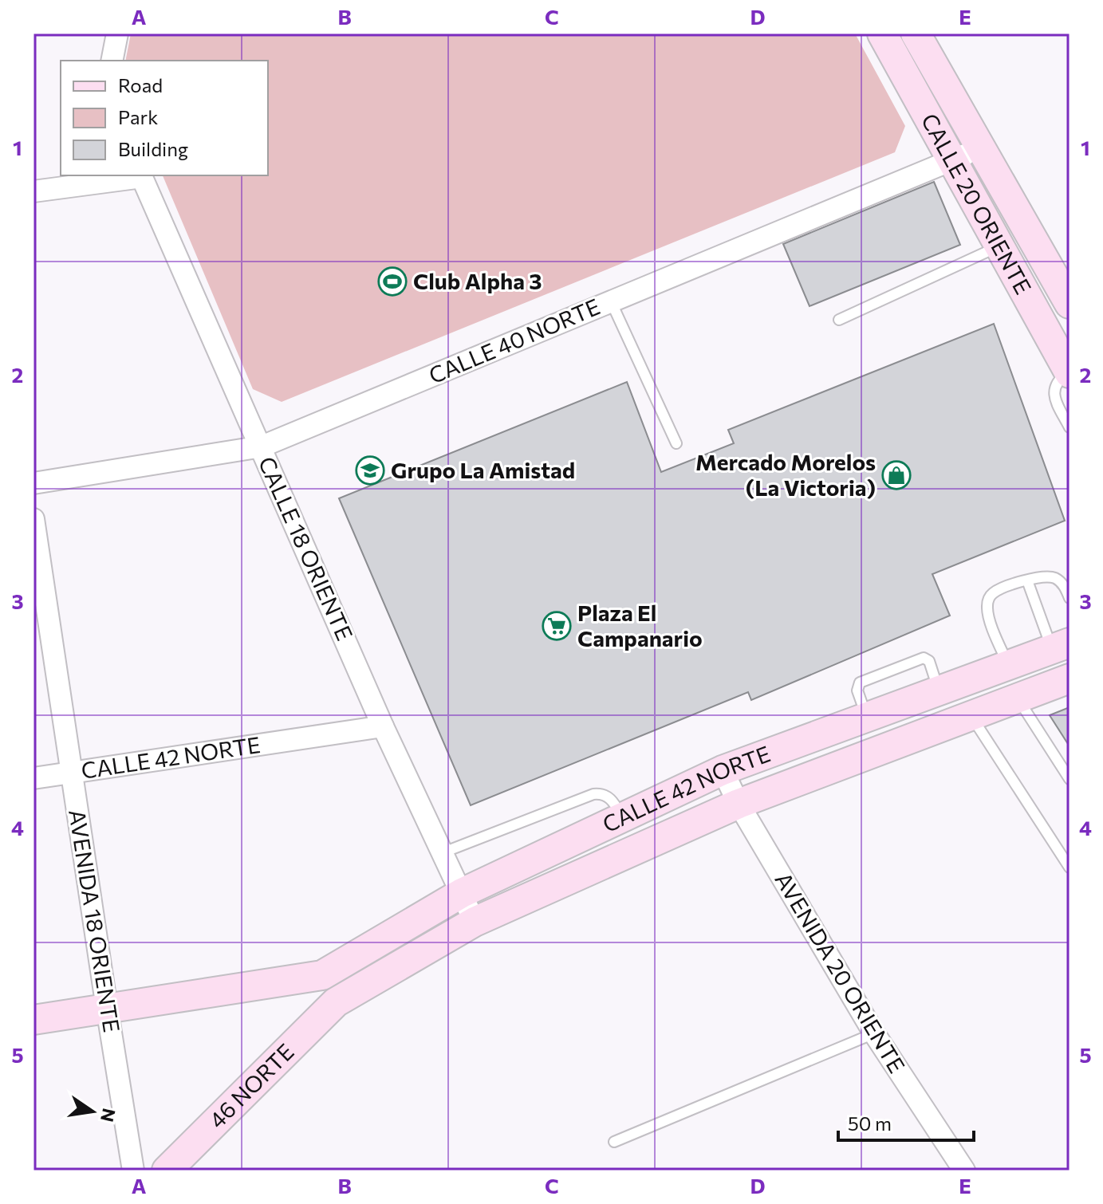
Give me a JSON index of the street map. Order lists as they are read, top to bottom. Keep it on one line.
{"streets":{"main road":["CALLE 20 ORIENTE","CALLE 42 NORTE","46 NORTE"],"street":["CALLE 40 NORTE","CALLE 18 ORIENTE","AVENIDA 18 ORIENTE","AVENIDA 20 ORIENTE"]},"crossings":[["CALLE 20 ORIENTE","CALLE 40 NORTE"],["CALLE 40 NORTE","CALLE 18 ORIENTE"],["CALLE 18 ORIENTE","CALLE 42 NORTE"],["CALLE 42 NORTE","AVENIDA 18 ORIENTE"],["CALLE 42 NORTE","AVENIDA 20 ORIENTE"],["CALLE 42 NORTE","46 NORTE"]],"places":{"sports":["Club Alpha 3"],"school or university":["Grupo La Amistad"],"shop":["Mercado Morelos (La Victoria)"],"supermarket":["Plaza El Campanario"]},"legend":["Road","Park","Building"],"scale_bar":"50 m","north":"right","grid":{"columns":["A","B","C","D","E"],"rows":["1","2","3","4","5"]}}
